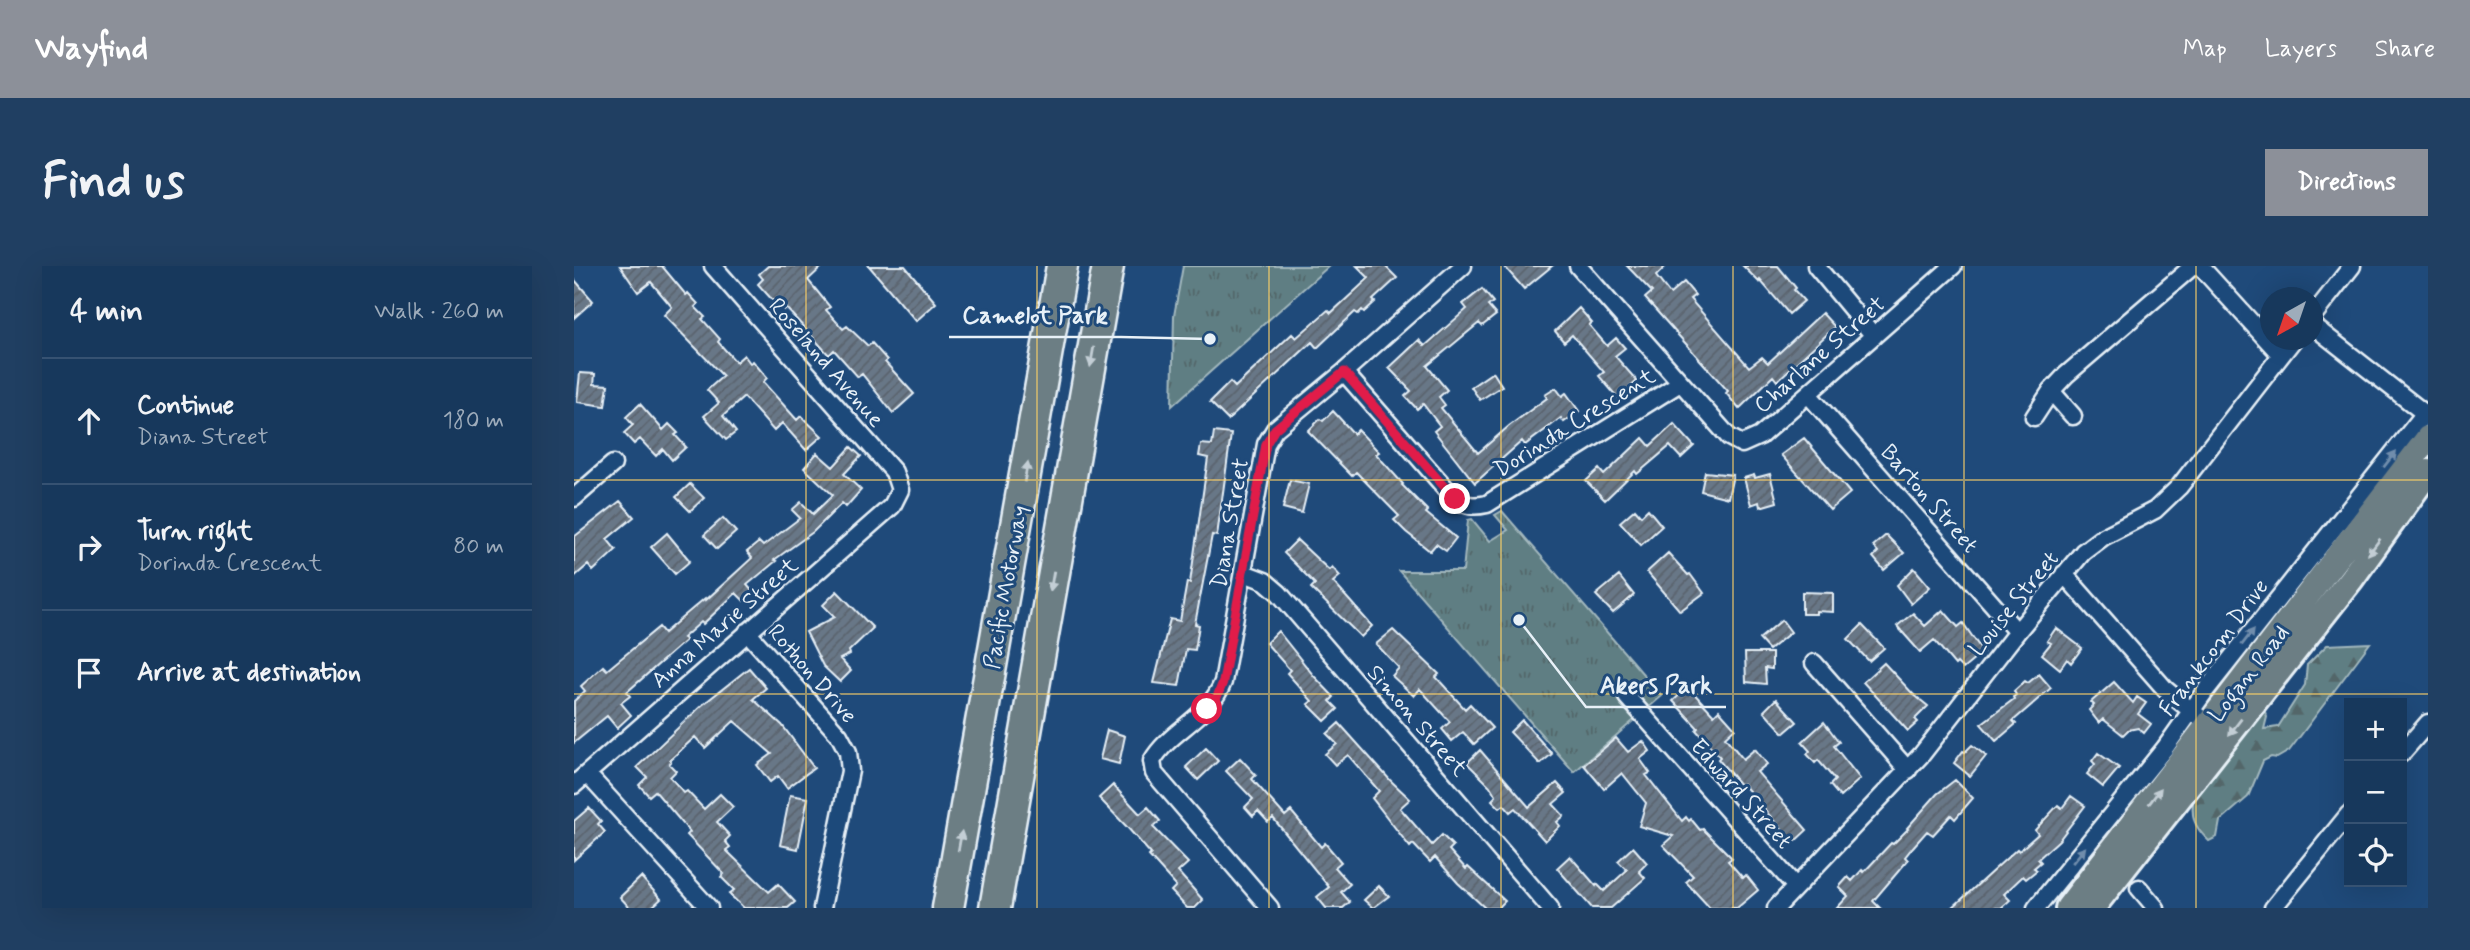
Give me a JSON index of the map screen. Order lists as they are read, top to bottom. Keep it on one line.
{"streets":{"highway":["Pacific Motorway"],"main road":["Logan Road"],"street":["Charlane Street","Roseland Avenue","Dorinda Crescent","Barton Street","Diana Street","Louise Street","Anna Marie Street","Frankcom Drive","Rothon Drive","Simon Street","Edward Street"]},"crossings":[["Charlane Street","Dorinda Crescent"],["Charlane Street","Barton Street"],["Roseland Avenue","Anna Marie Street"],["Dorinda Crescent","Diana Street"],["Barton Street","Louise Street"],["Diana Street","Simon Street"],["Louise Street","Edward Street"],["Anna Marie Street","Rothon Drive"],["Frankcom Drive","Logan Road"]],"one_way":["Frankcom Drive"],"places":["Camelot Park","Akers Park"],"north":"bottom left","page":{"header":"Wayfind","nav":["Map","Layers","Share"],"buttons":"Directions","title":"Find us","heading":["4 min","Walk · 260 m"],"list":[["Continue","Diana Street","180 m"],["Turn right","Dorinda Crescent","80 m"],"Arrive at destination"],"map_buttons":["+","−"]}}
